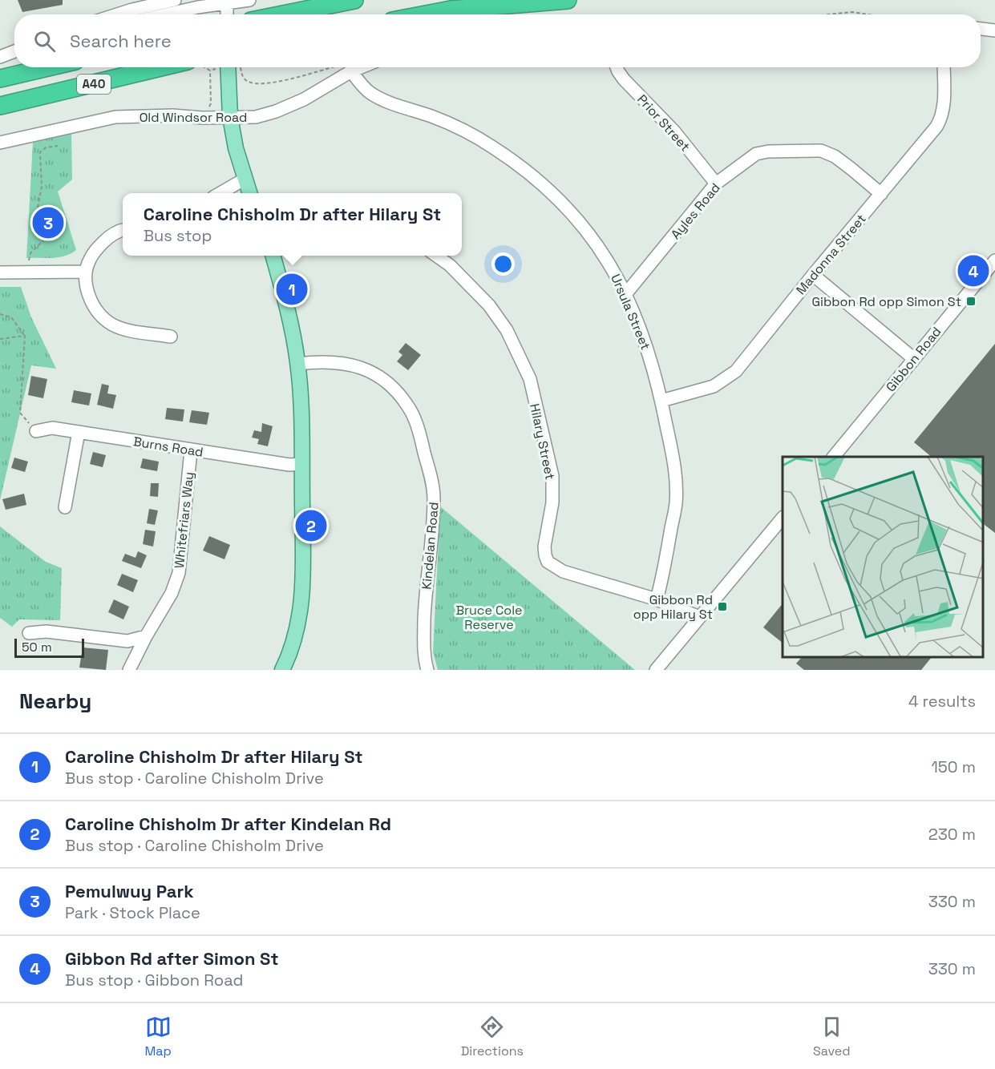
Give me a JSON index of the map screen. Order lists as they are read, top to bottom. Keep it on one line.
{"streets":{"highway":["A40"],"street":["Old Windsor Road","Prior Street","Ayles Road","Madonna Street","Ursula Street","Gibbon Road","Hilary Street","Burns Road","Whitefriars Way","Kindelan Road"]},"crossings":[["Old Windsor Road","Ursula Street"],["Prior Street","Ayles Road"],["Ayles Road","Madonna Street"],["Ayles Road","Ursula Street"],["Madonna Street","Ursula Street"],["Ursula Street","Hilary Street"],["Burns Road","Whitefriars Way"]],"parks":["Bruce Cole Reserve"],"places":{"transit":["Gibbon Rd opp Simon St","Gibbon Rd opp Hilary St"]},"scale_bar":"50 m","page":{"search":"Search here","popup":["Caroline Chisholm Dr after Hilary St","Bus stop"],"pins":["3","4","1","2"],"scale":"50 m","heading":["Nearby","4 results"],"list":[{"mark":"1","name":"Caroline Chisholm Dr after Hilary St","note":"Bus stop · Caroline Chisholm Drive","value":"150 m"},{"mark":"2","name":"Caroline Chisholm Dr after Kindelan Rd","note":"Bus stop · Caroline Chisholm Drive","value":"230 m"},{"mark":"3","name":"Pemulwuy Park","note":"Park · Stock Place","value":"330 m"},{"mark":"4","name":"Gibbon Rd after Simon St","note":"Bus stop · Gibbon Road","value":"330 m"}],"nav":["Map","Directions","Saved"]}}
